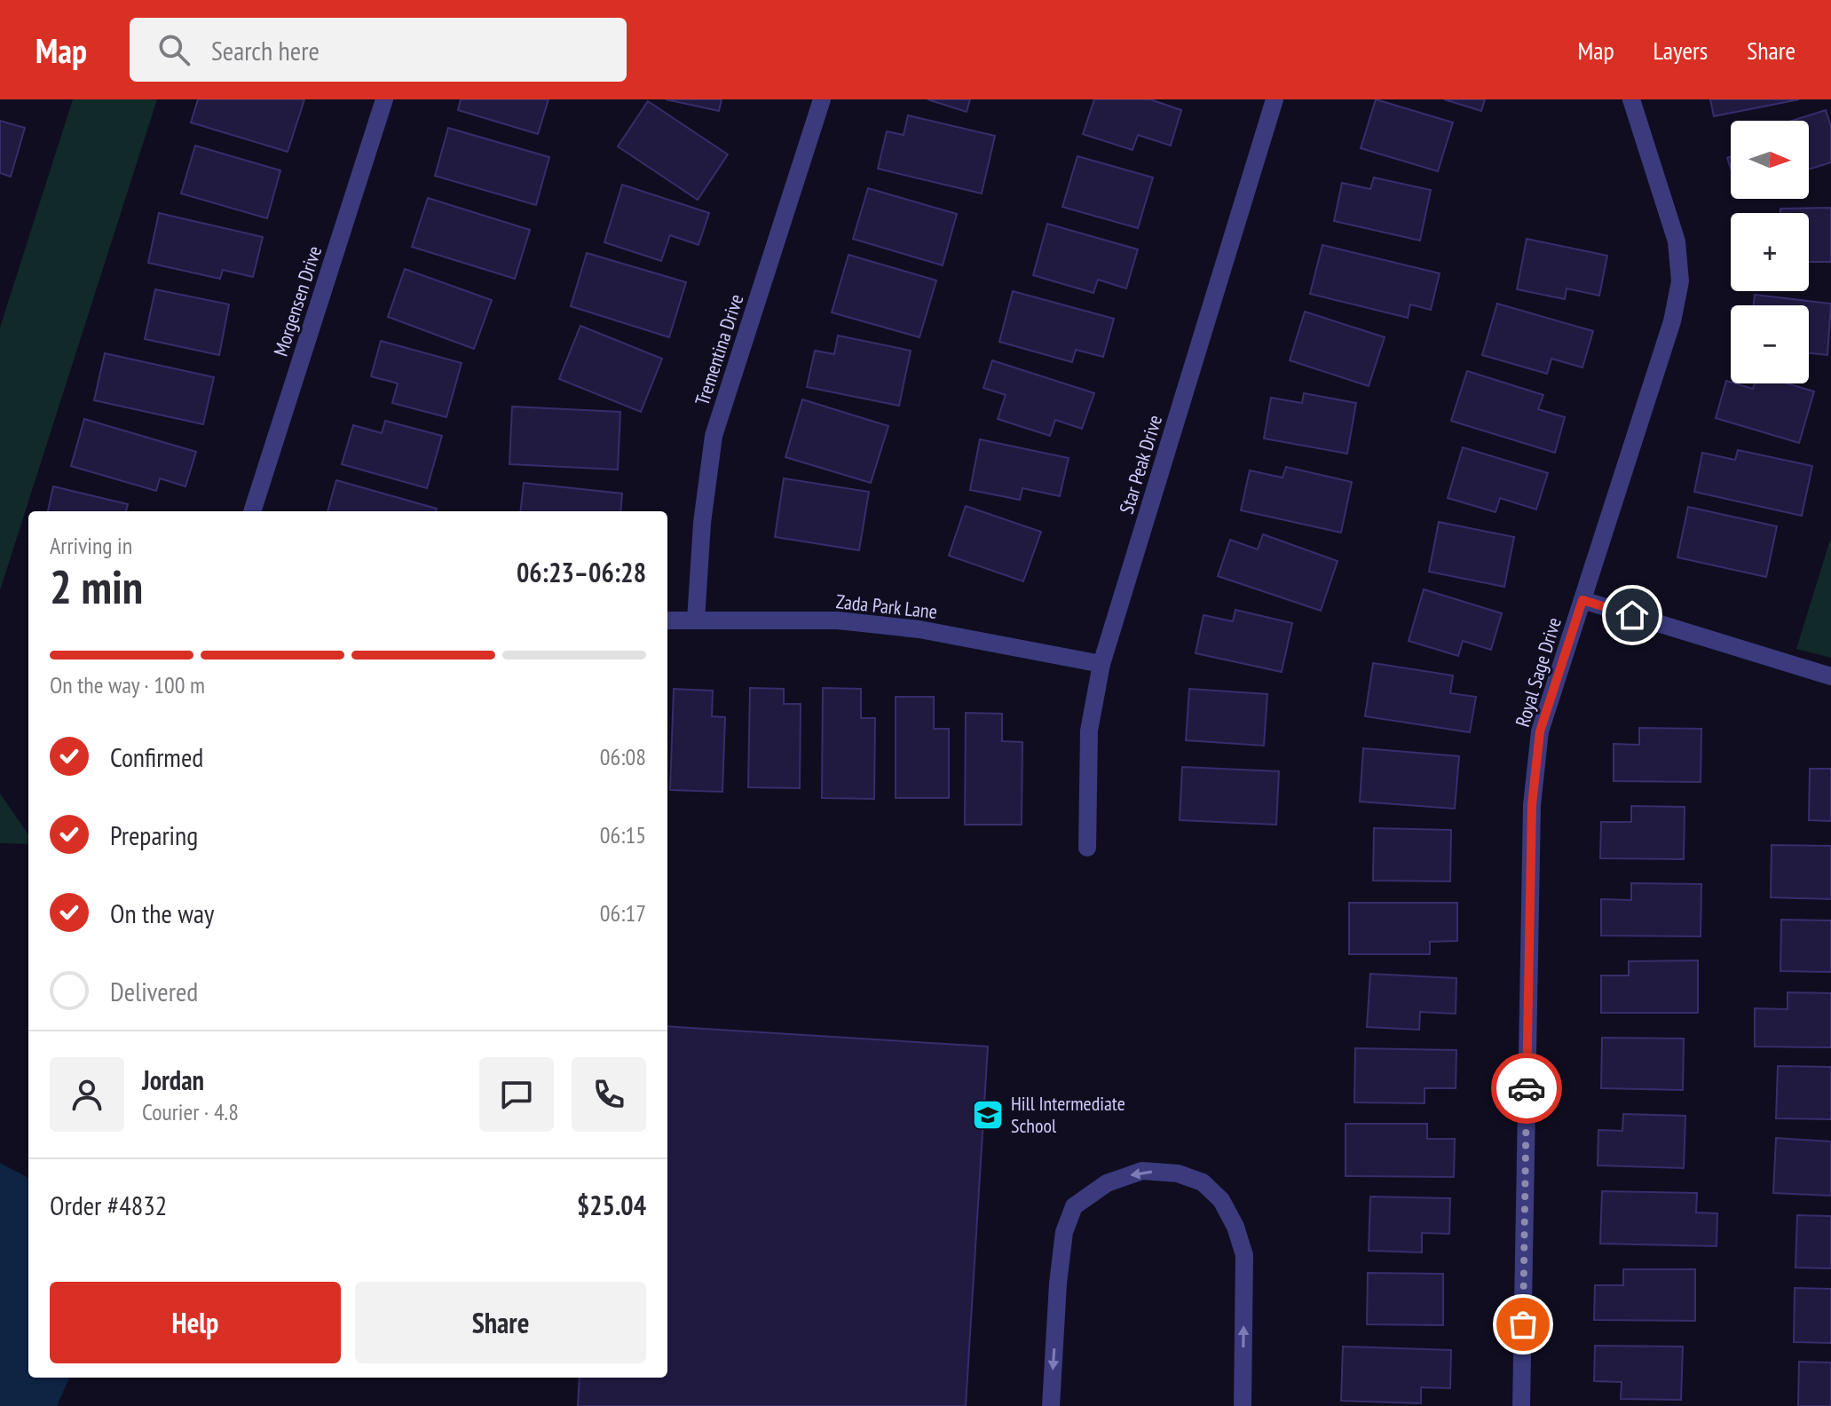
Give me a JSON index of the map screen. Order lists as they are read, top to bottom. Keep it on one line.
{"streets":{"street":["Morgensen Drive","Trementina Drive","Star Peak Drive","Zada Park Lane","Royal Sage Drive"]},"crossings":[["Trementina Drive","Zada Park Lane"],["Star Peak Drive","Zada Park Lane"]],"places":{"school or university":["Hill Intermediate School"]},"north":"right","page":{"header":"Map","search":"Search here","nav":["Map","Layers","Share"],"map_buttons":["+","−"],"heading":["2 min","Arriving in","06:23–06:28"],"panel":["Jordan","Courier · 4.8","Order #4832","$25.04"],"bar":"On the way · 100 m","list":[["Confirmed","06:08"],["Preparing","06:15"],["On the way","06:17"],"Delivered"],"buttons":["Help","Share"]}}
